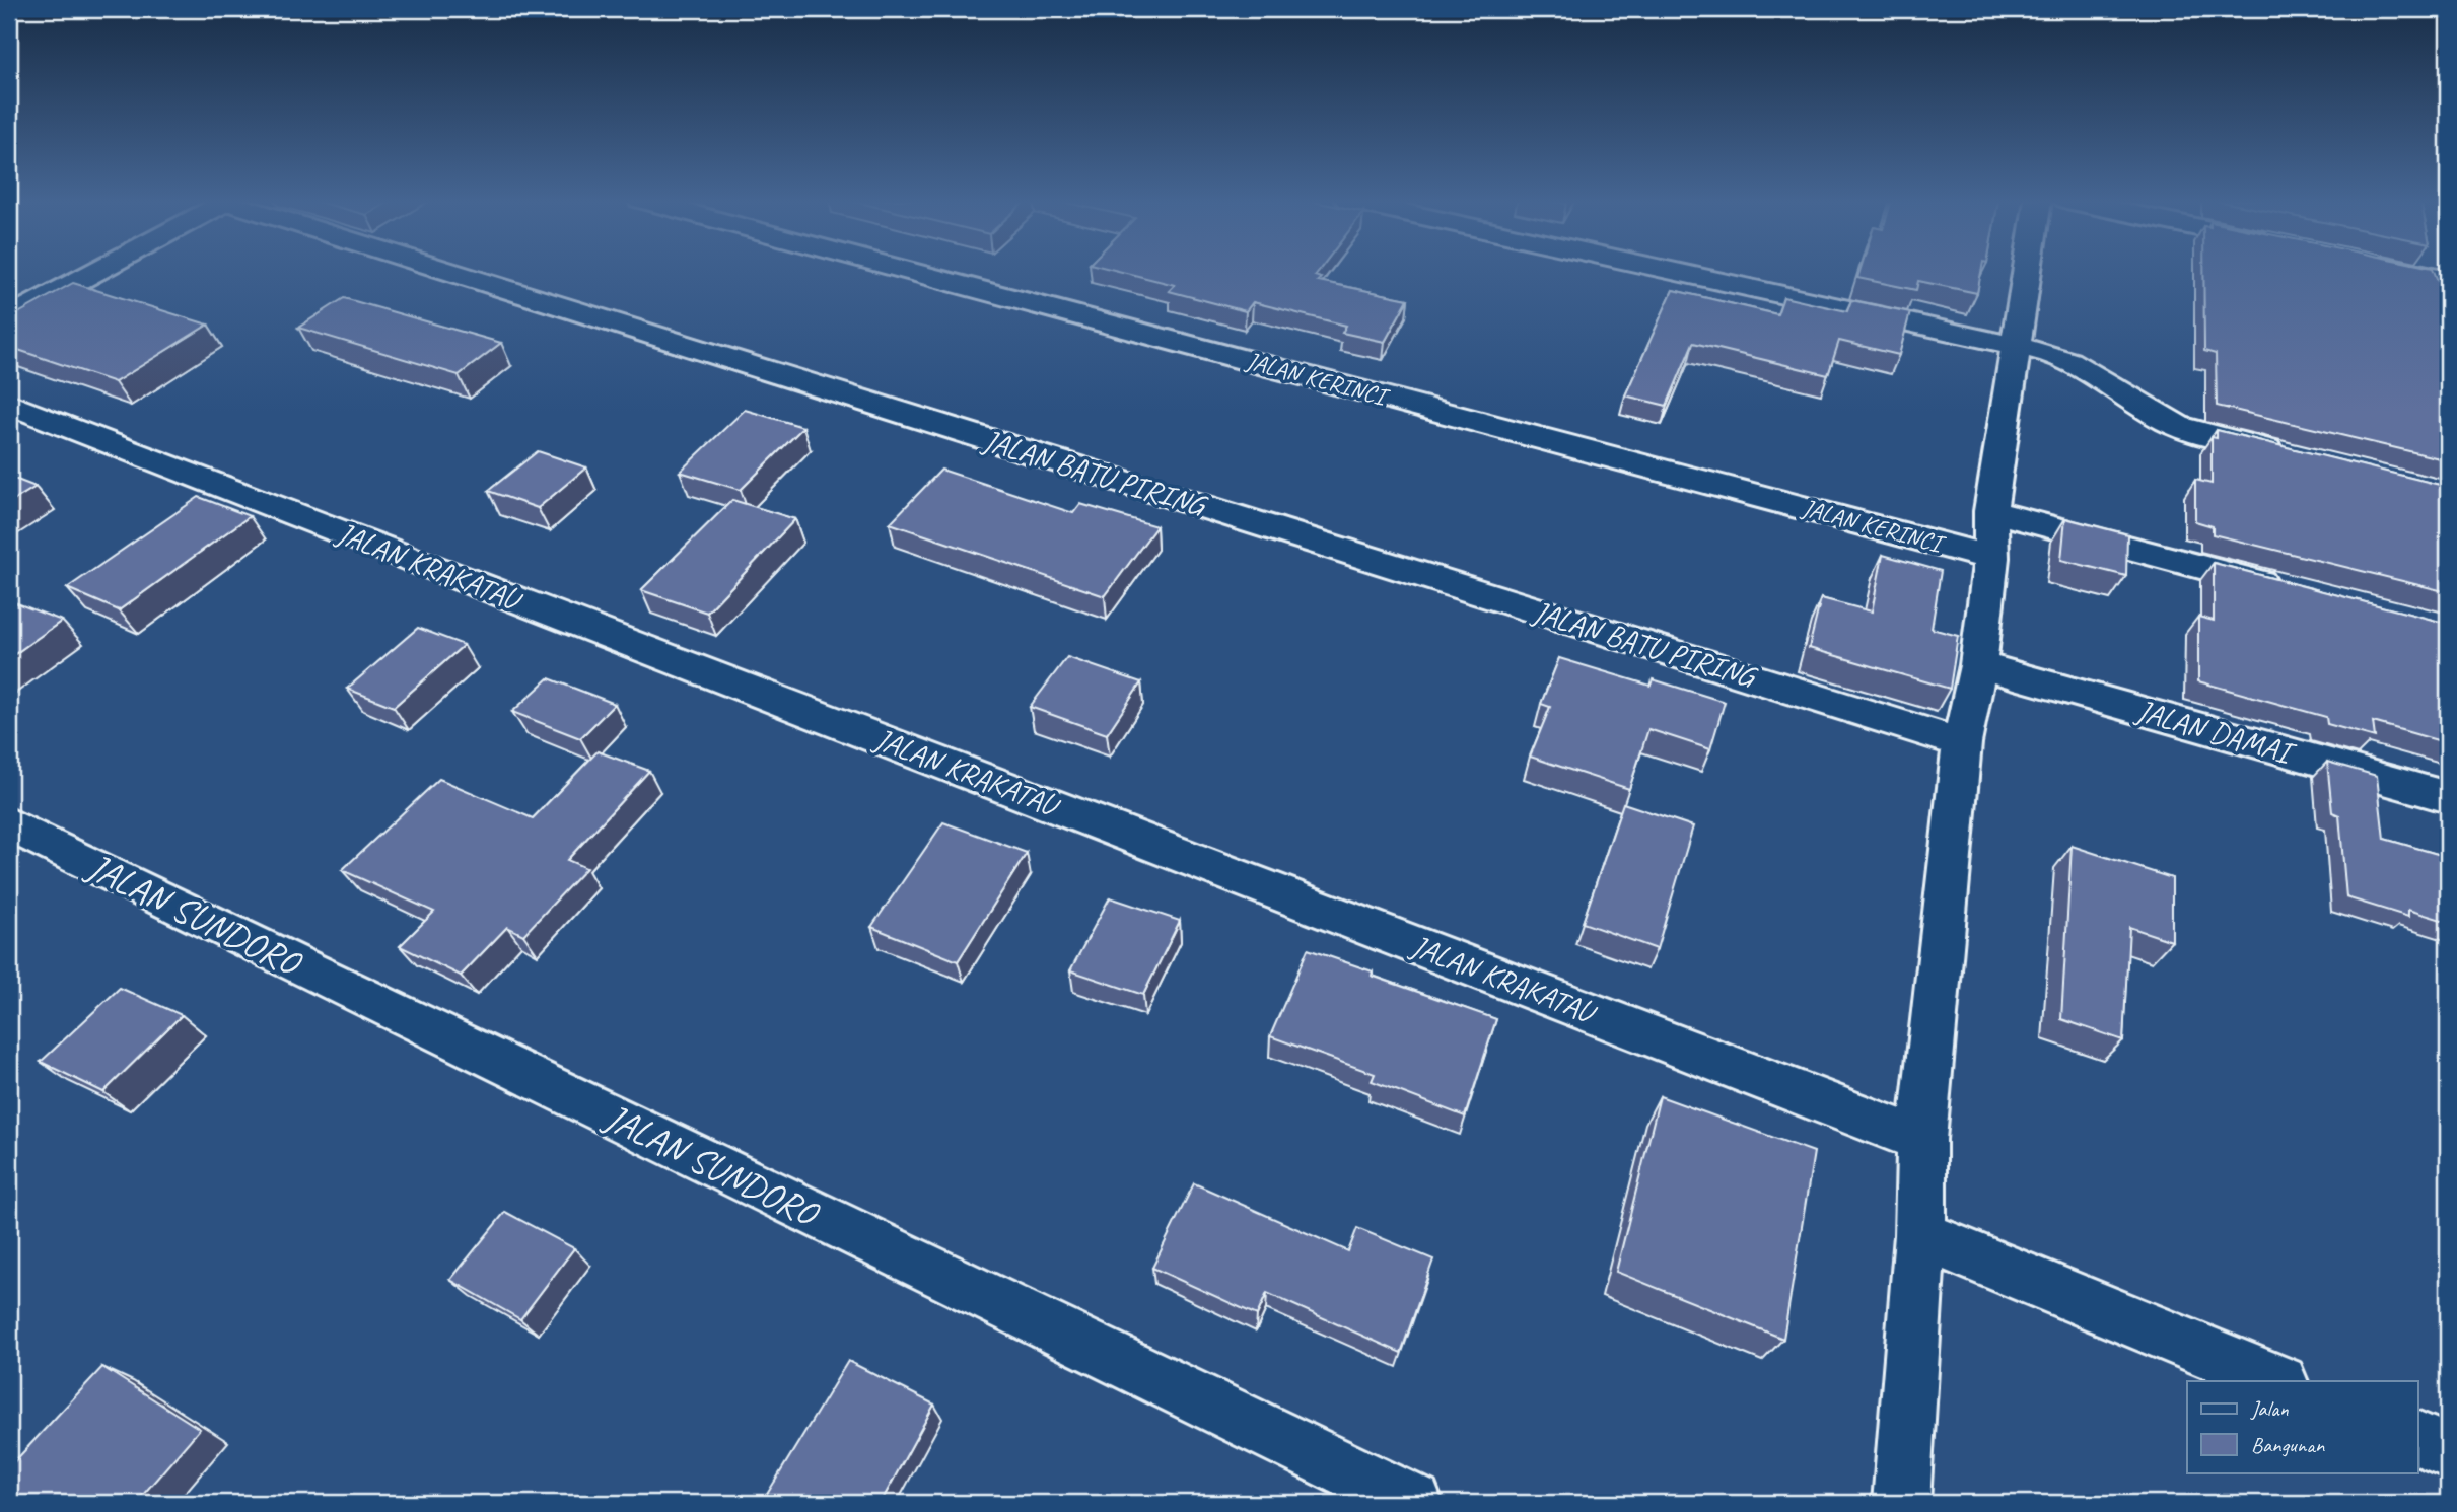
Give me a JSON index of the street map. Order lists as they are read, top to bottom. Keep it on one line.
{"streets":{"street":["JALAN KERINCI","JALAN BATU PIRING","JALAN KRAKATAU","JALAN DAMAI","JALAN SUNDORO"]},"legend":["Jalan","Bangunan"]}
